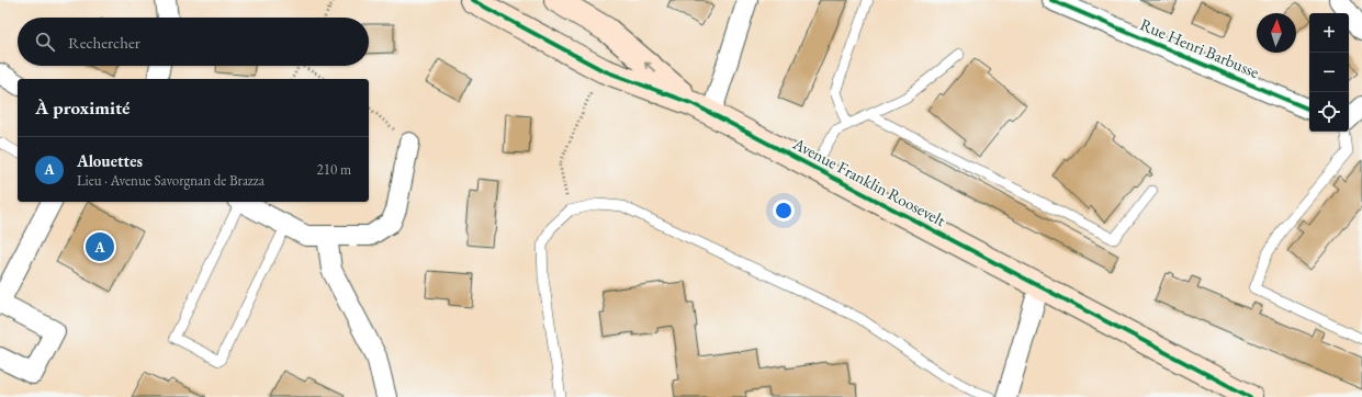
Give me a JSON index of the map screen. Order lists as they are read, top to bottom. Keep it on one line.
{"streets":{"street":["Rue Henri Barbusse","Avenue Franklin Roosevelt"]},"north":"top","page":{"map_buttons":["+","−"],"search":"Rechercher","heading":"À proximité","list":[{"mark":"A","name":"Alouettes","note":"Lieu · Avenue Savorgnan de Brazza","value":"210 m"}],"pins":"A"}}
